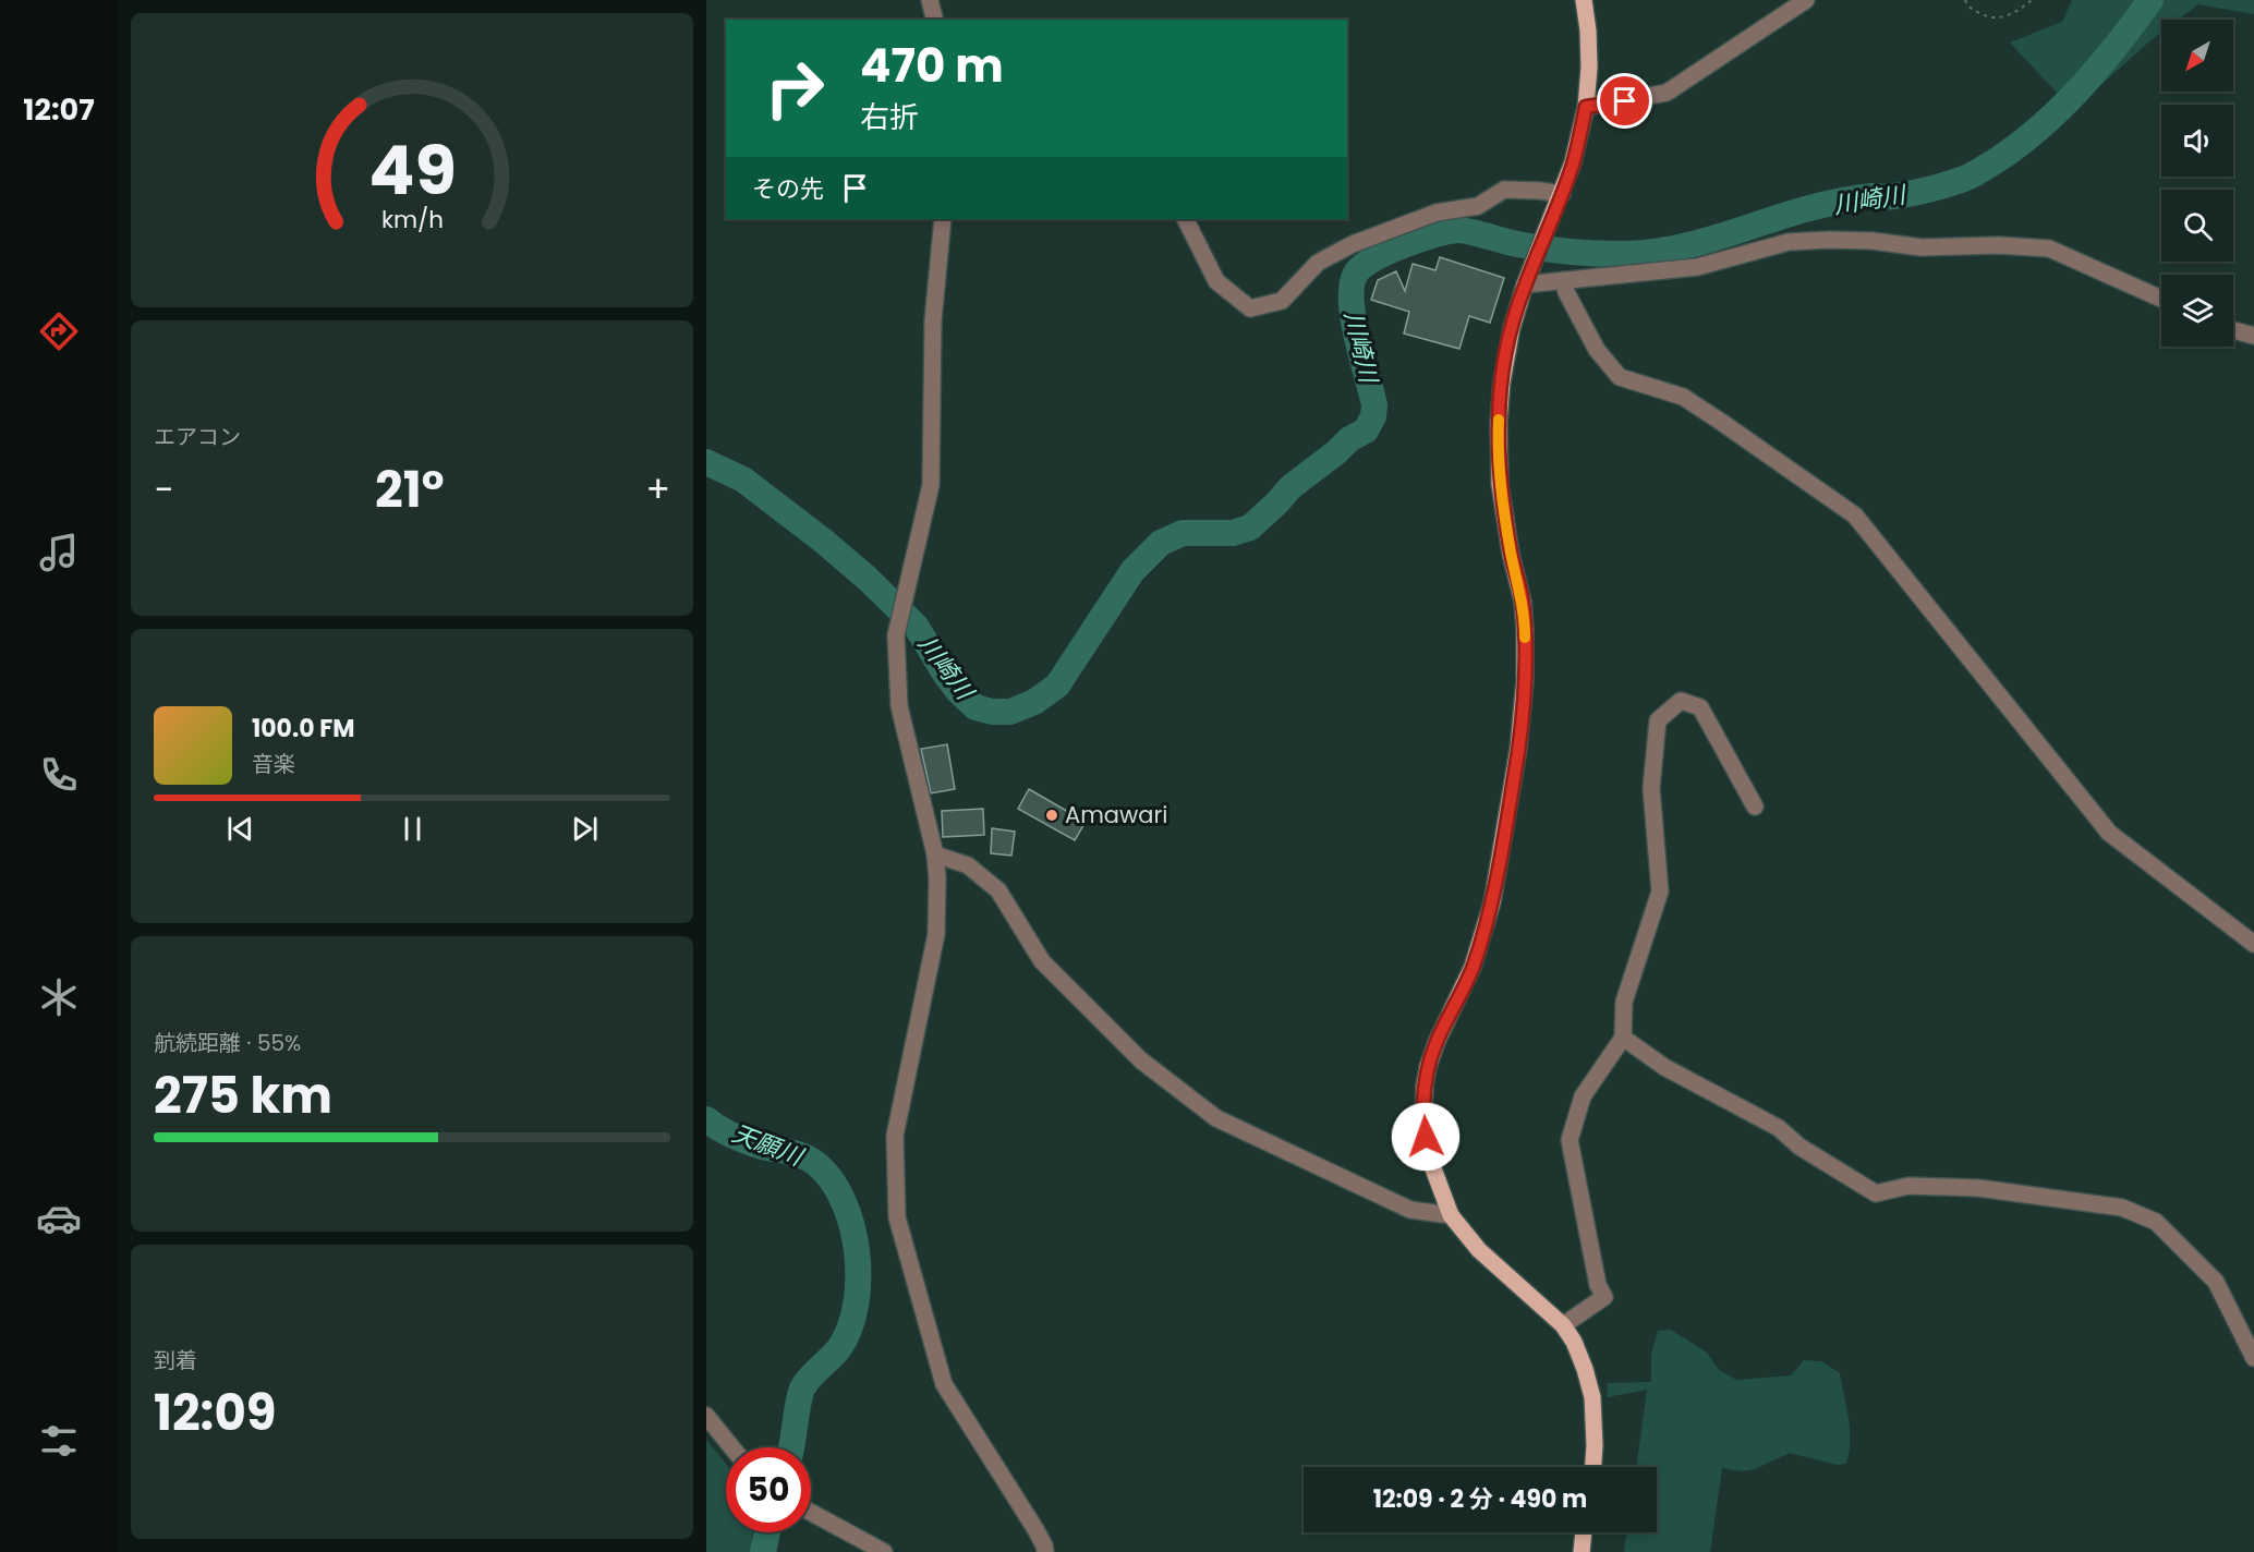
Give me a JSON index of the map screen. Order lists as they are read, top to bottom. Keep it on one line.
{"water":["川崎川","天願川"],"places":["Amawari"],"north":"bottom left","page":{"tabs":"12:07","turn":["470 m","右折"],"then":"その先","tile":["エアコン",["航続距離 · 55%","275 km"],["到着","12:09"]],"heat":["−","21°","+"],"song":["100.0 FM","音楽"],"limit":"50","trip":"12:09 · 2 分 · 490 m","gauge":["49","km/h"]}}
